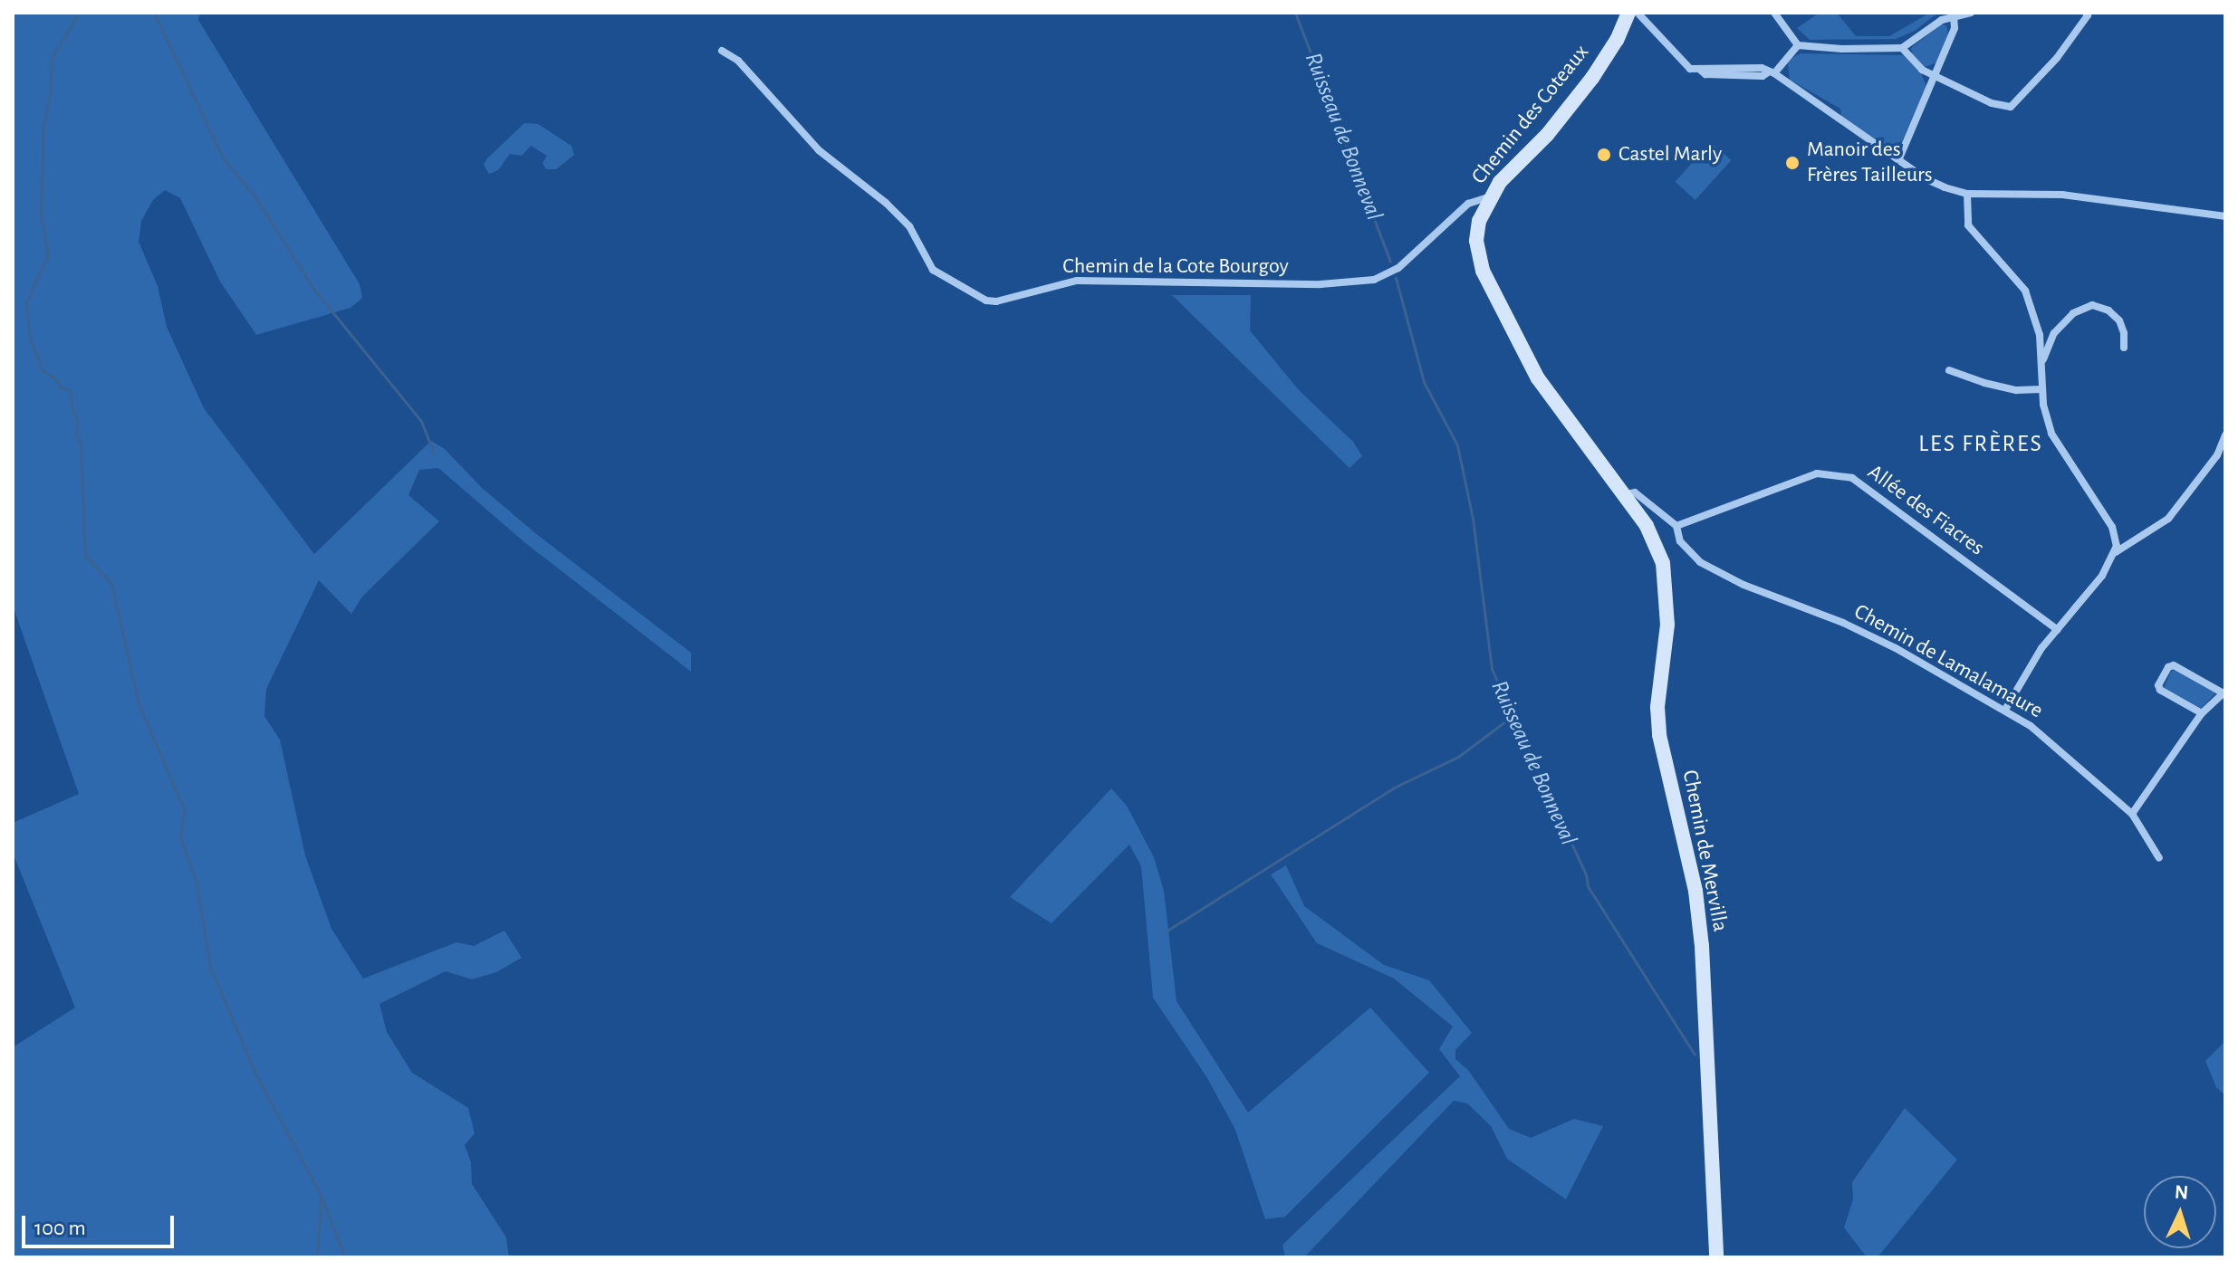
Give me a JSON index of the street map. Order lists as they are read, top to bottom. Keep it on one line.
{"streets":{"street":["Chemin des Coteaux","Chemin de la Cote Bourgoy","Allée des Fiacres","Chemin de Lamalamaure","Chemin de Mervilla"]},"crossings":[["Chemin des Coteaux","Chemin de la Cote Bourgoy"],["Chemin des Coteaux","Chemin de Lamalamaure"],["Chemin des Coteaux","Chemin de Mervilla"],["Allée des Fiacres","Chemin de Lamalamaure"]],"districts":["LES FRÈRES"],"water":["Ruisseau de Bonneval"],"places":["Castel Marly","Manoir des Frères Tailleurs"],"scale_bar":"100 m","north":"top"}
